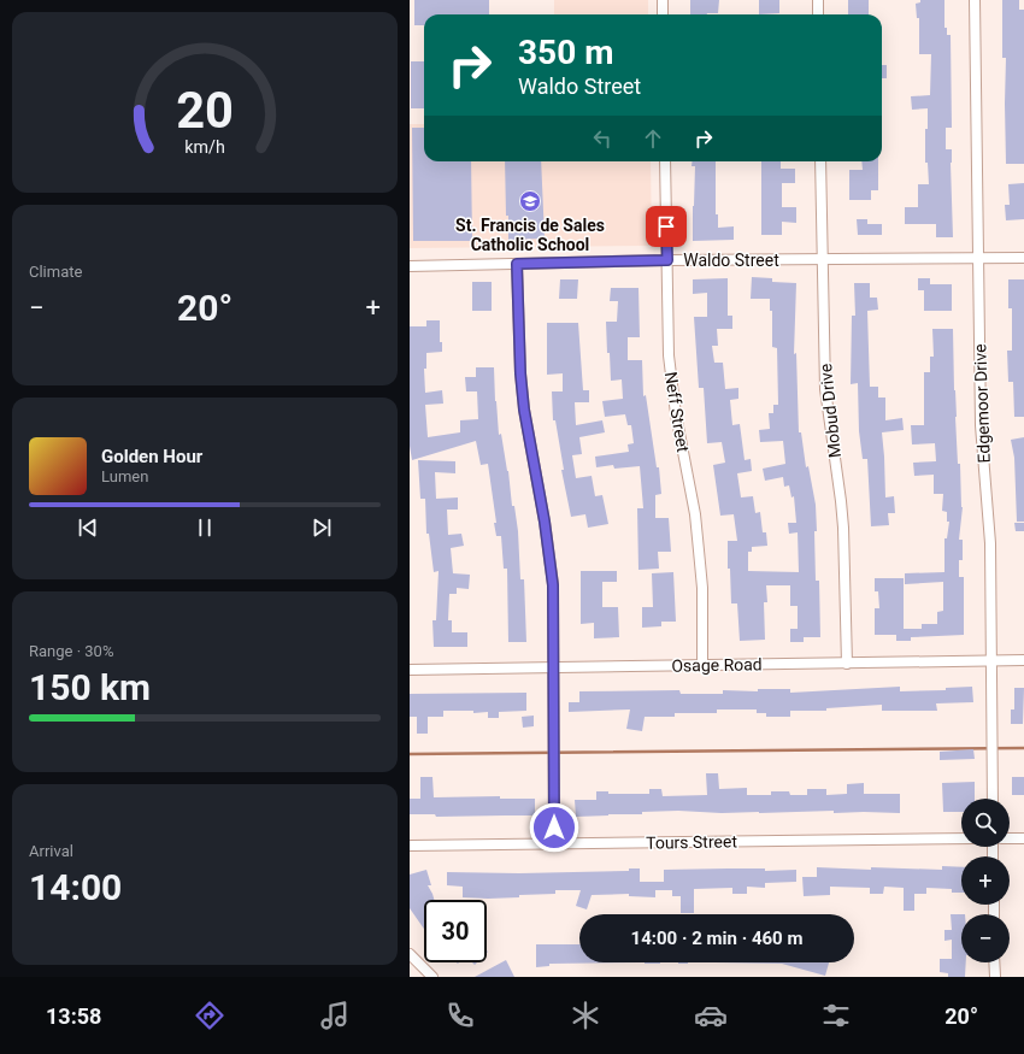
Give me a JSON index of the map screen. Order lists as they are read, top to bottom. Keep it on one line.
{"streets":{"street":["Waldo Street","Edgemoor Drive","Mobud Drive","Neff Street","Osage Road","Tours Street"]},"crossings":[["Waldo Street","Edgemoor Drive"],["Waldo Street","Mobud Drive"],["Waldo Street","Neff Street"],["Edgemoor Drive","Osage Road"],["Mobud Drive","Osage Road"],["Neff Street","Osage Road"]],"places":{"school or university":["St. Francis de Sales Catholic School"]},"page":{"turn":["350 m","Waldo Street"],"tile":["Climate",["Range · 30%","150 km"],["Arrival","14:00"]],"heat":["−","20°","+"],"song":["Golden Hour","Lumen"],"map_buttons":["+","−"],"limit":"30","trip":"14:00 · 2 min · 460 m","tabs":["13:58","20°"],"gauge":["20","km/h"]}}
